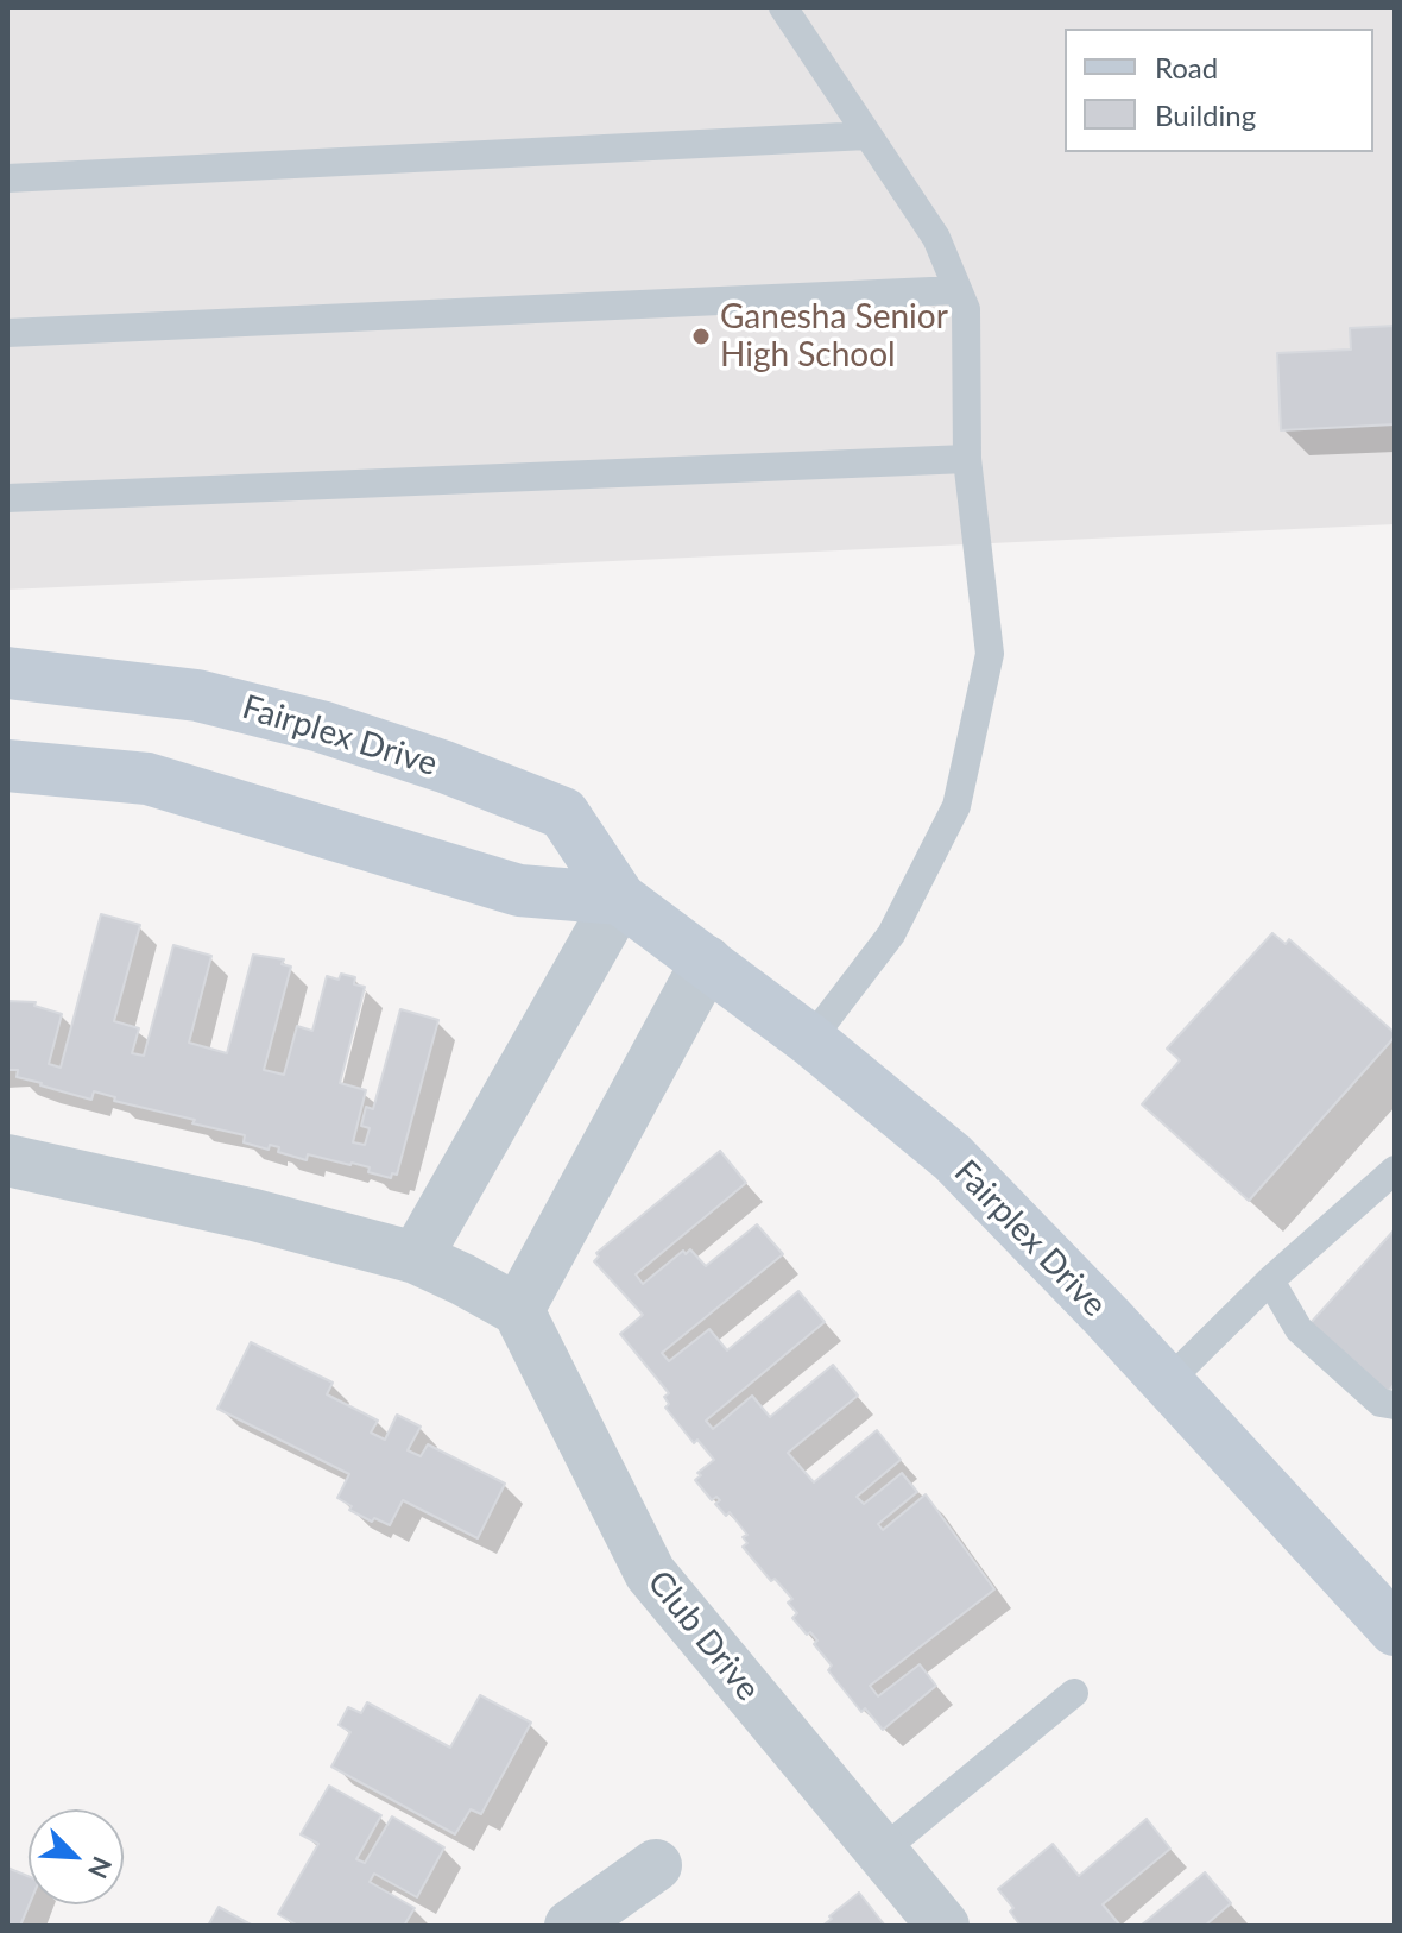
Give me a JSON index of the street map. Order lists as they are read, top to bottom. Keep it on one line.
{"streets":{"main road":["Fairplex Drive"],"street":["Club Drive"]},"places":["Ganesha Senior High School"],"legend":["Road","Building"],"north":"bottom right"}
